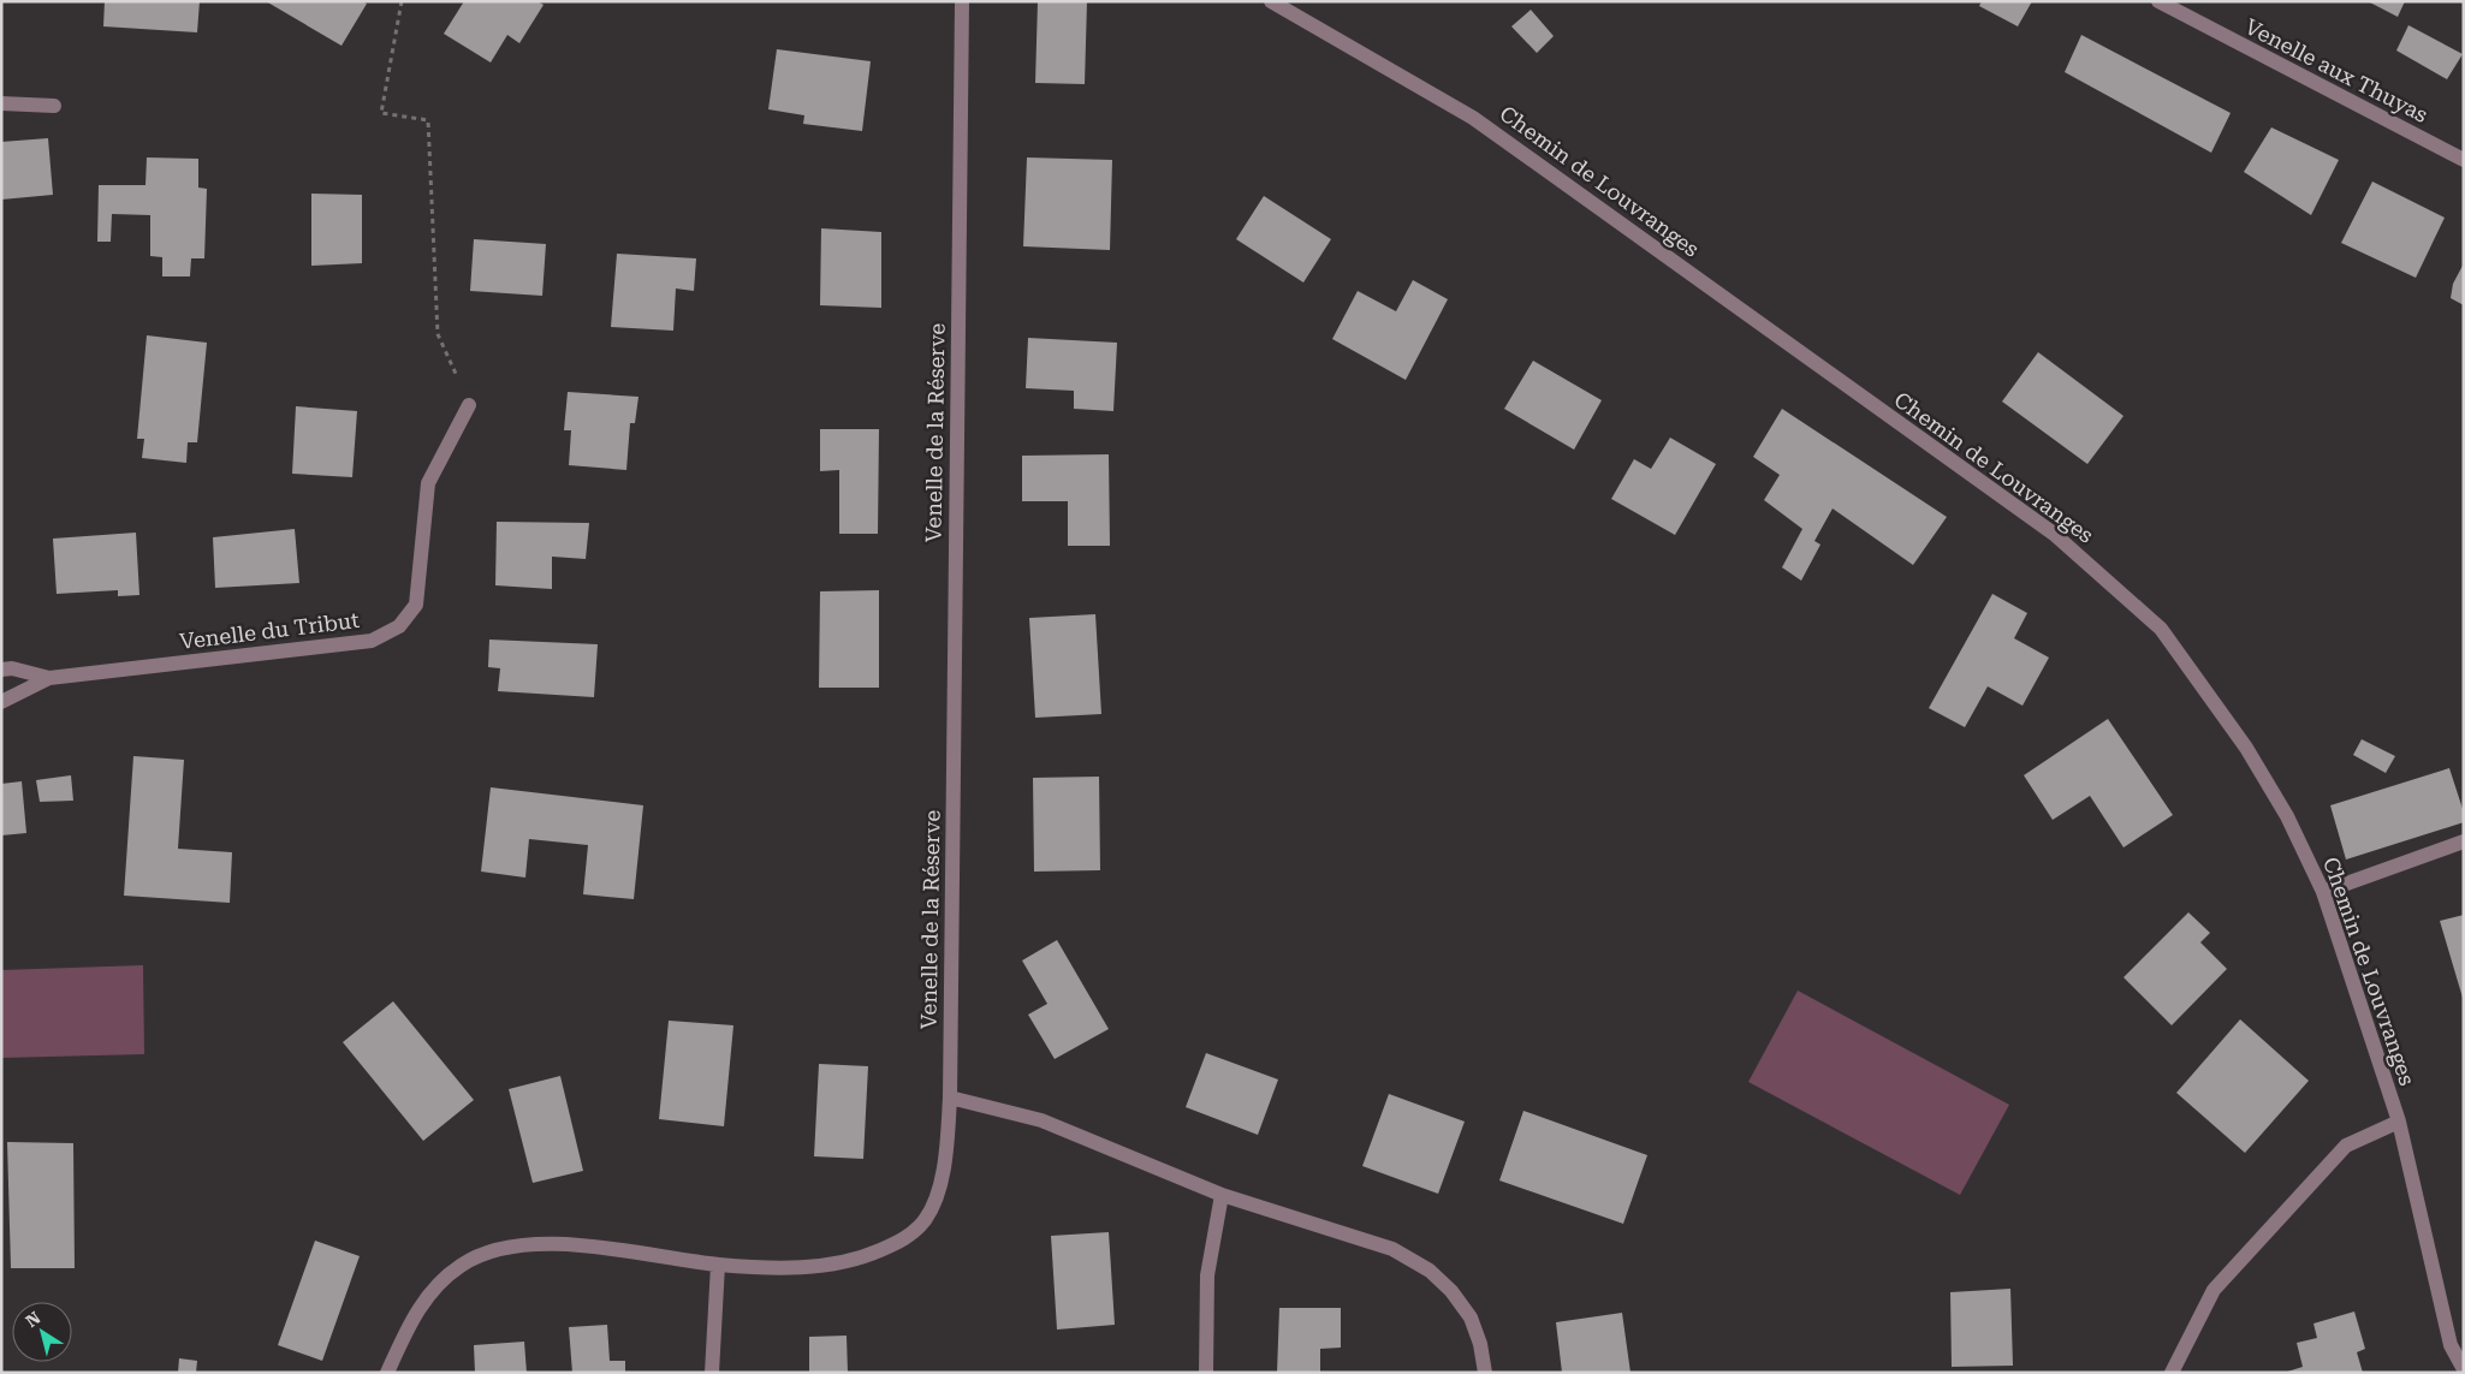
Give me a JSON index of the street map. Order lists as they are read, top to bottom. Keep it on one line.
{"streets":{"street":["Venelle aux Thuyas","Chemin de Louvranges","Venelle de la Réserve","Venelle du Tribut"]},"north":"top left"}
